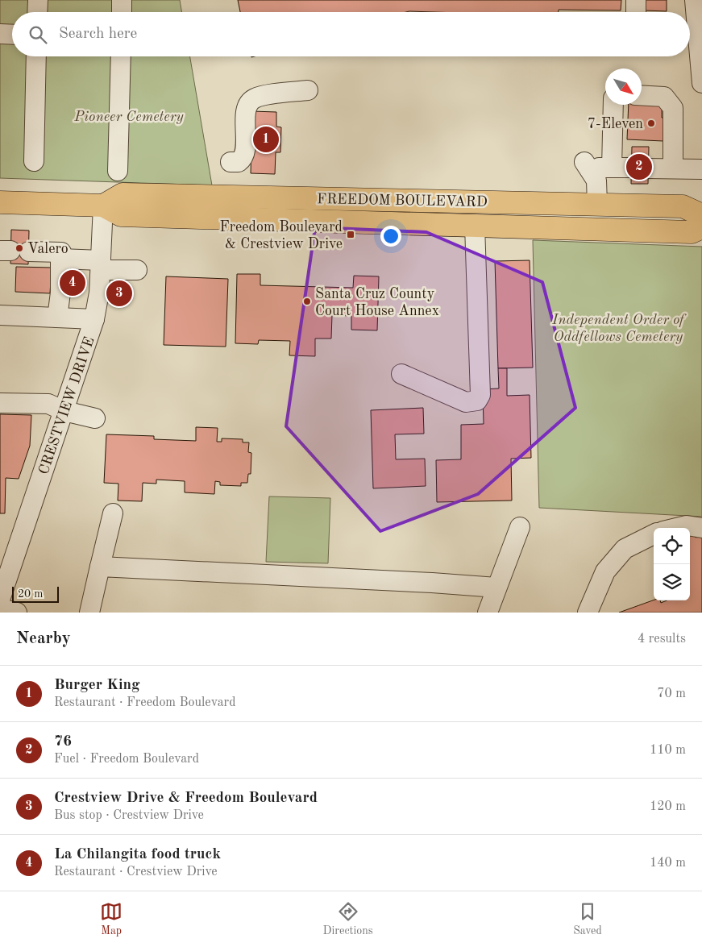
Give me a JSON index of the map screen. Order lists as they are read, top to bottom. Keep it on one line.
{"streets":{"main road":["FREEDOM BOULEVARD"],"street":["CRESTVIEW DRIVE"]},"crossings":[["FREEDOM BOULEVARD","CRESTVIEW DRIVE"]],"parks":["Pioneer Cemetery","Independent Order of Oddfellows Cemetery"],"places":{"other":["7-Eleven","Valero","Santa Cruz County Court House Annex"],"transit":["Freedom Boulevard & Crestview Drive"]},"scale_bar":"20 m","north":"bottom right","page":{"search":"Search here","pins":["1","2","4","3"],"scale":"20 m","heading":["Nearby","4 results"],"list":[{"mark":"1","name":"Burger King","note":"Restaurant · Freedom Boulevard","value":"70 m"},{"mark":"2","name":"76","note":"Fuel · Freedom Boulevard","value":"110 m"},{"mark":"3","name":"Crestview Drive & Freedom Boulevard","note":"Bus stop · Crestview Drive","value":"120 m"},{"mark":"4","name":"La Chilangita food truck","note":"Restaurant · Crestview Drive","value":"140 m"}],"nav":["Map","Directions","Saved"]}}
